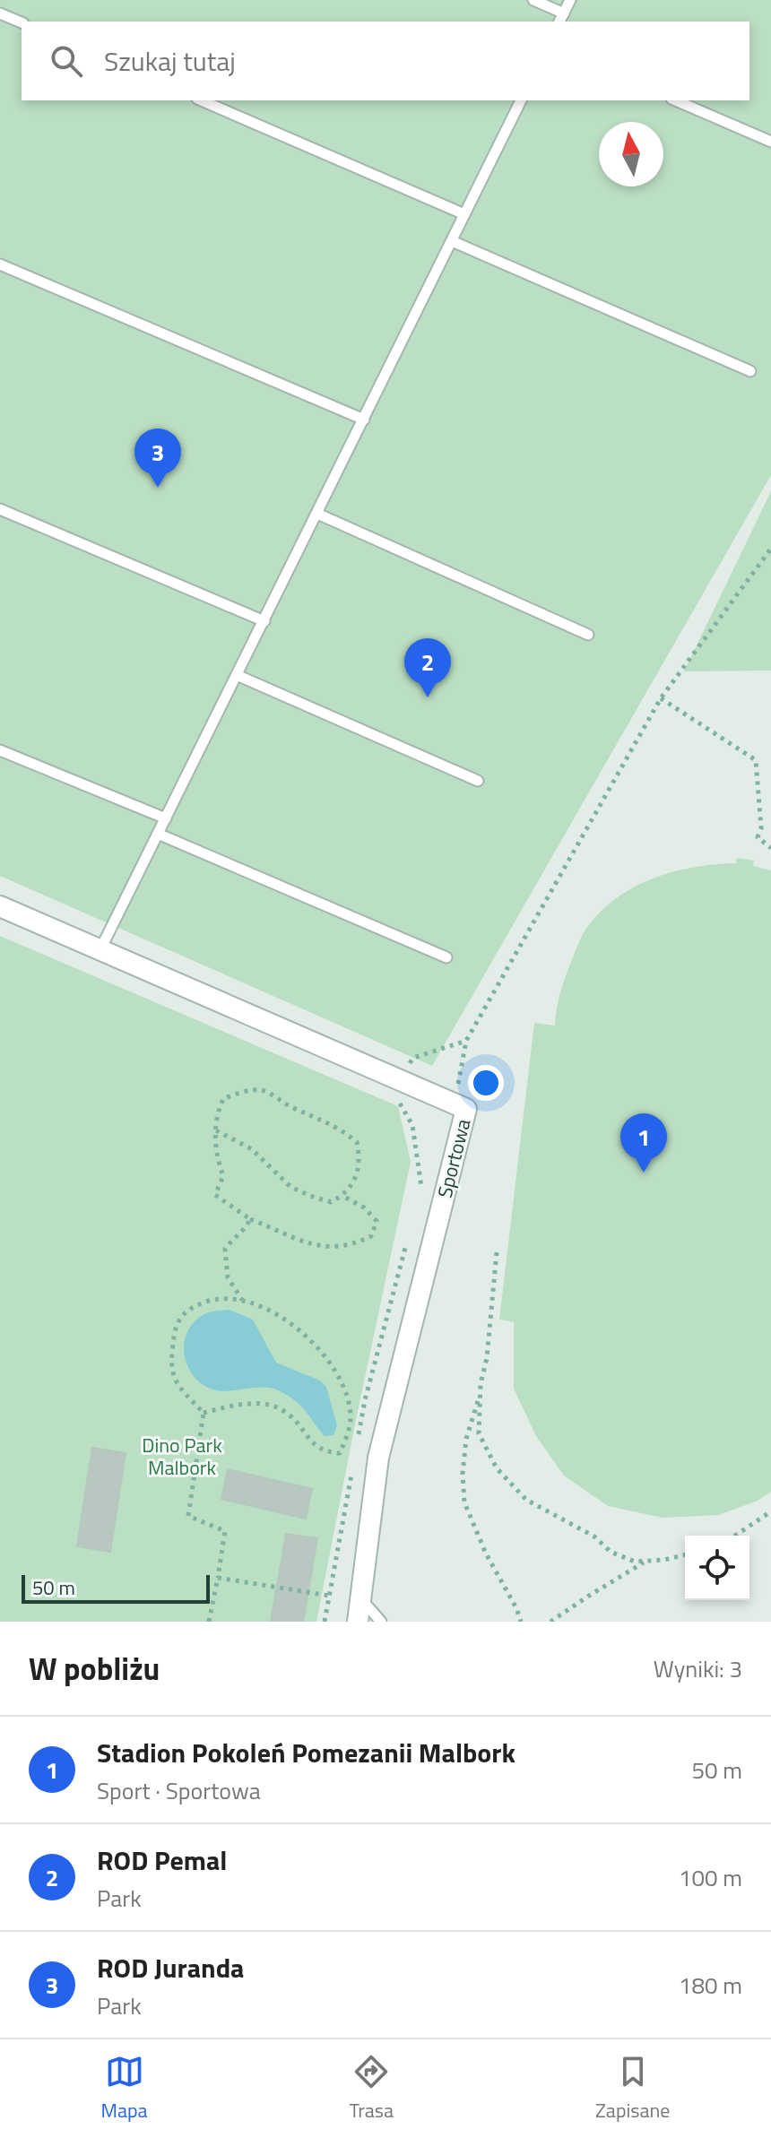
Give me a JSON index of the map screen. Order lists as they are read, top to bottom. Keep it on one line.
{"streets":{"street":["Sportowa"]},"parks":["Dino Park Malbork"],"scale_bar":"50 m","north":"top","page":{"search":"Szukaj tutaj","pins":["3","2","1"],"scale":"50 m","heading":["W pobliżu","Wyniki: 3"],"list":[{"mark":"1","name":"Stadion Pokoleń Pomezanii Malbork","note":"Sport · Sportowa","value":"50 m"},{"mark":"2","name":"ROD Pemal","note":"Park","value":"100 m"},{"mark":"3","name":"ROD Juranda","note":"Park","value":"180 m"}],"nav":["Mapa","Trasa","Zapisane"]}}
